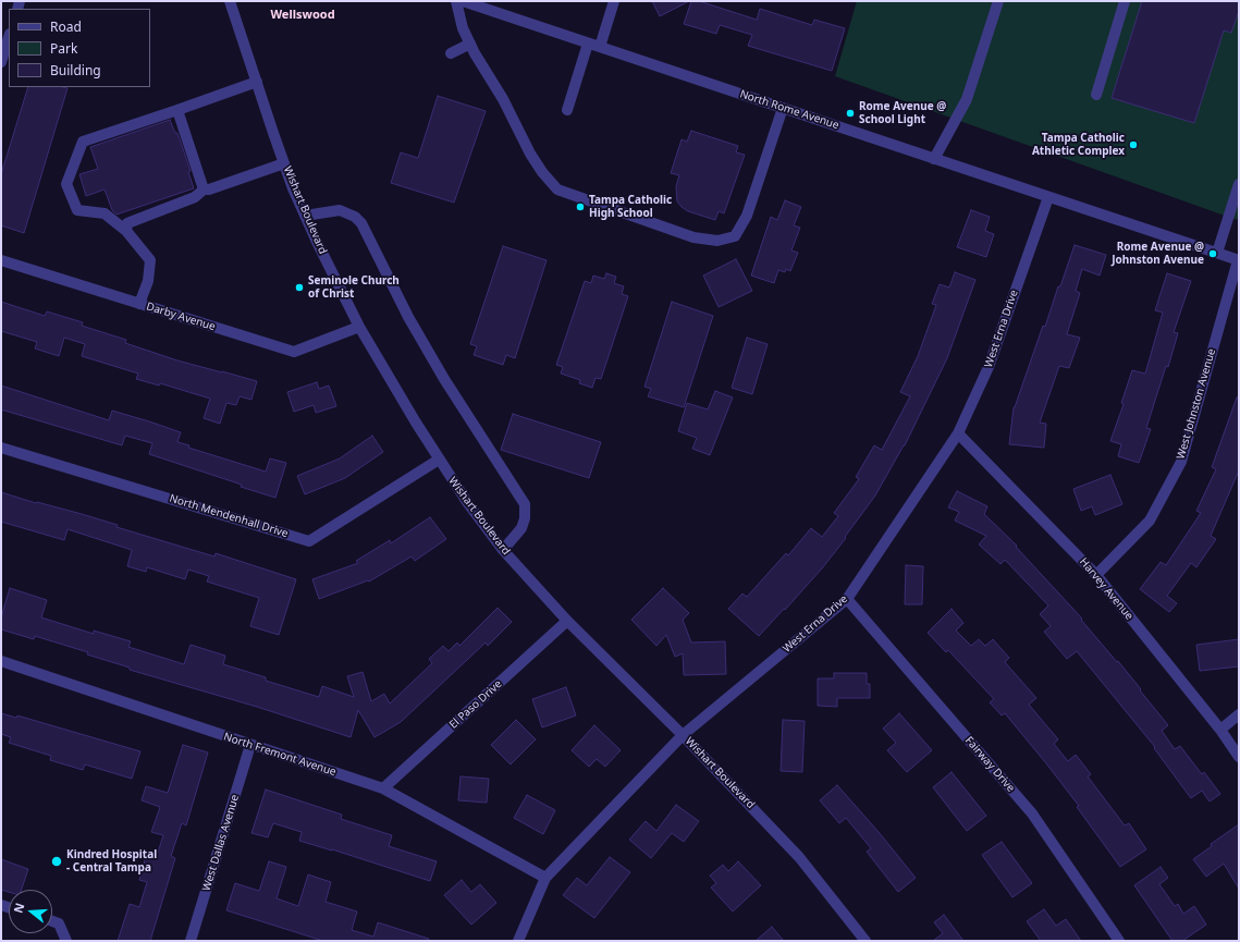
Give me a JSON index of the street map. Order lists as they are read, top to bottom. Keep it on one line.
{"streets":{"street":["North Rome Avenue","Wishart Boulevard","Darby Avenue","West Erna Drive","West Johnston Avenue","North Mendenhall Drive","Harvey Avenue","El Paso Drive","North Fremont Avenue","Fairway Drive","West Dallas Avenue"]},"crossings":[["North Rome Avenue","West Erna Drive"],["North Rome Avenue","West Johnston Avenue"],["Wishart Boulevard","Darby Avenue"],["Wishart Boulevard","West Erna Drive"],["Wishart Boulevard","North Mendenhall Drive"],["Wishart Boulevard","El Paso Drive"],["West Erna Drive","Harvey Avenue"],["West Erna Drive","North Fremont Avenue"],["West Erna Drive","Fairway Drive"],["West Johnston Avenue","Harvey Avenue"],["El Paso Drive","North Fremont Avenue"],["North Fremont Avenue","West Dallas Avenue"]],"districts":["Wellswood"],"places":["Rome Avenue @ School Light","Tampa Catholic Athletic Complex","Tampa Catholic High School","Rome Avenue @ Johnston Avenue","Seminole Church of Christ","Kindred Hospital - Central Tampa"],"legend":["Road","Park","Building"],"north":"left"}
